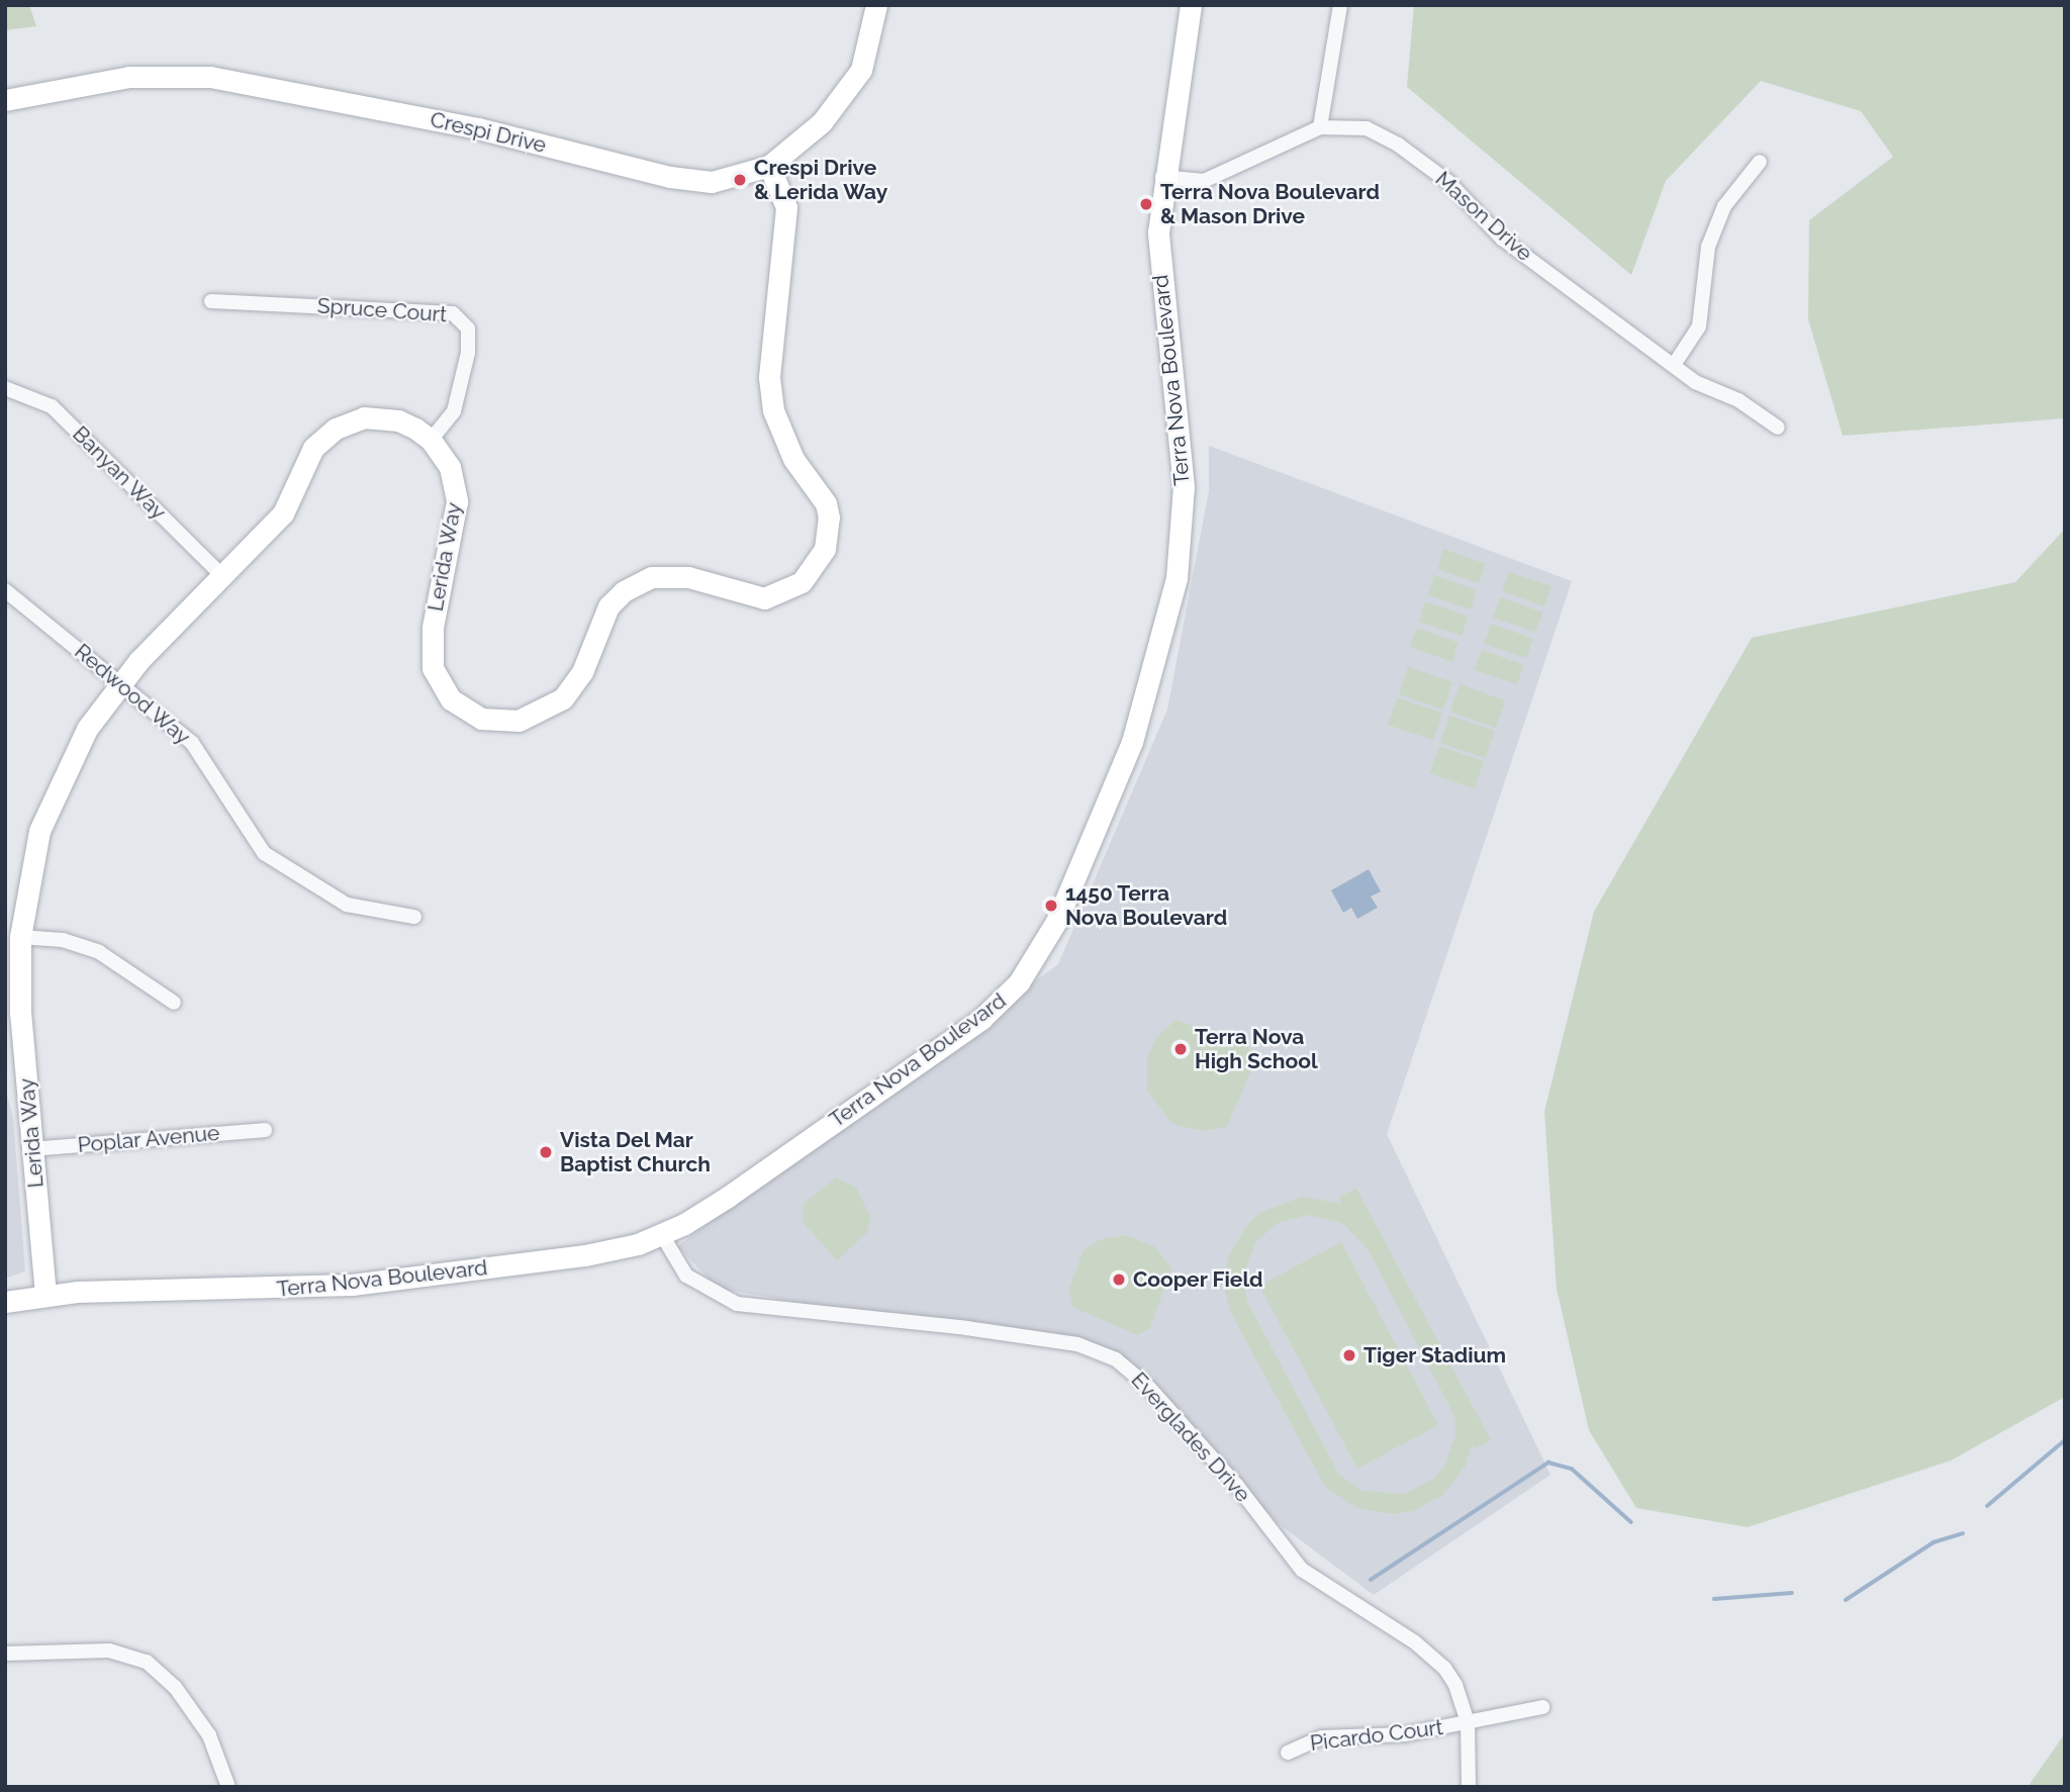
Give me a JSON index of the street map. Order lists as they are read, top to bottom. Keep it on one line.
{"streets":{"street":["Crespi Drive","Mason Drive","Spruce Court","Terra Nova Boulevard","Banyan Way","Lerida Way","Redwood Way","Poplar Avenue","Everglades Drive","Picardo Court"]},"crossings":[["Crespi Drive","Lerida Way"],["Mason Drive","Terra Nova Boulevard"],["Spruce Court","Lerida Way"],["Terra Nova Boulevard","Lerida Way"],["Terra Nova Boulevard","Everglades Drive"],["Banyan Way","Lerida Way"],["Lerida Way","Redwood Way"],["Lerida Way","Poplar Avenue"],["Everglades Drive","Picardo Court"]],"places":["Crespi Drive & Lerida Way","Terra Nova Boulevard & Mason Drive","1450 Terra Nova Boulevard","Terra Nova High School","Vista Del Mar Baptist Church","Cooper Field","Tiger Stadium"]}
